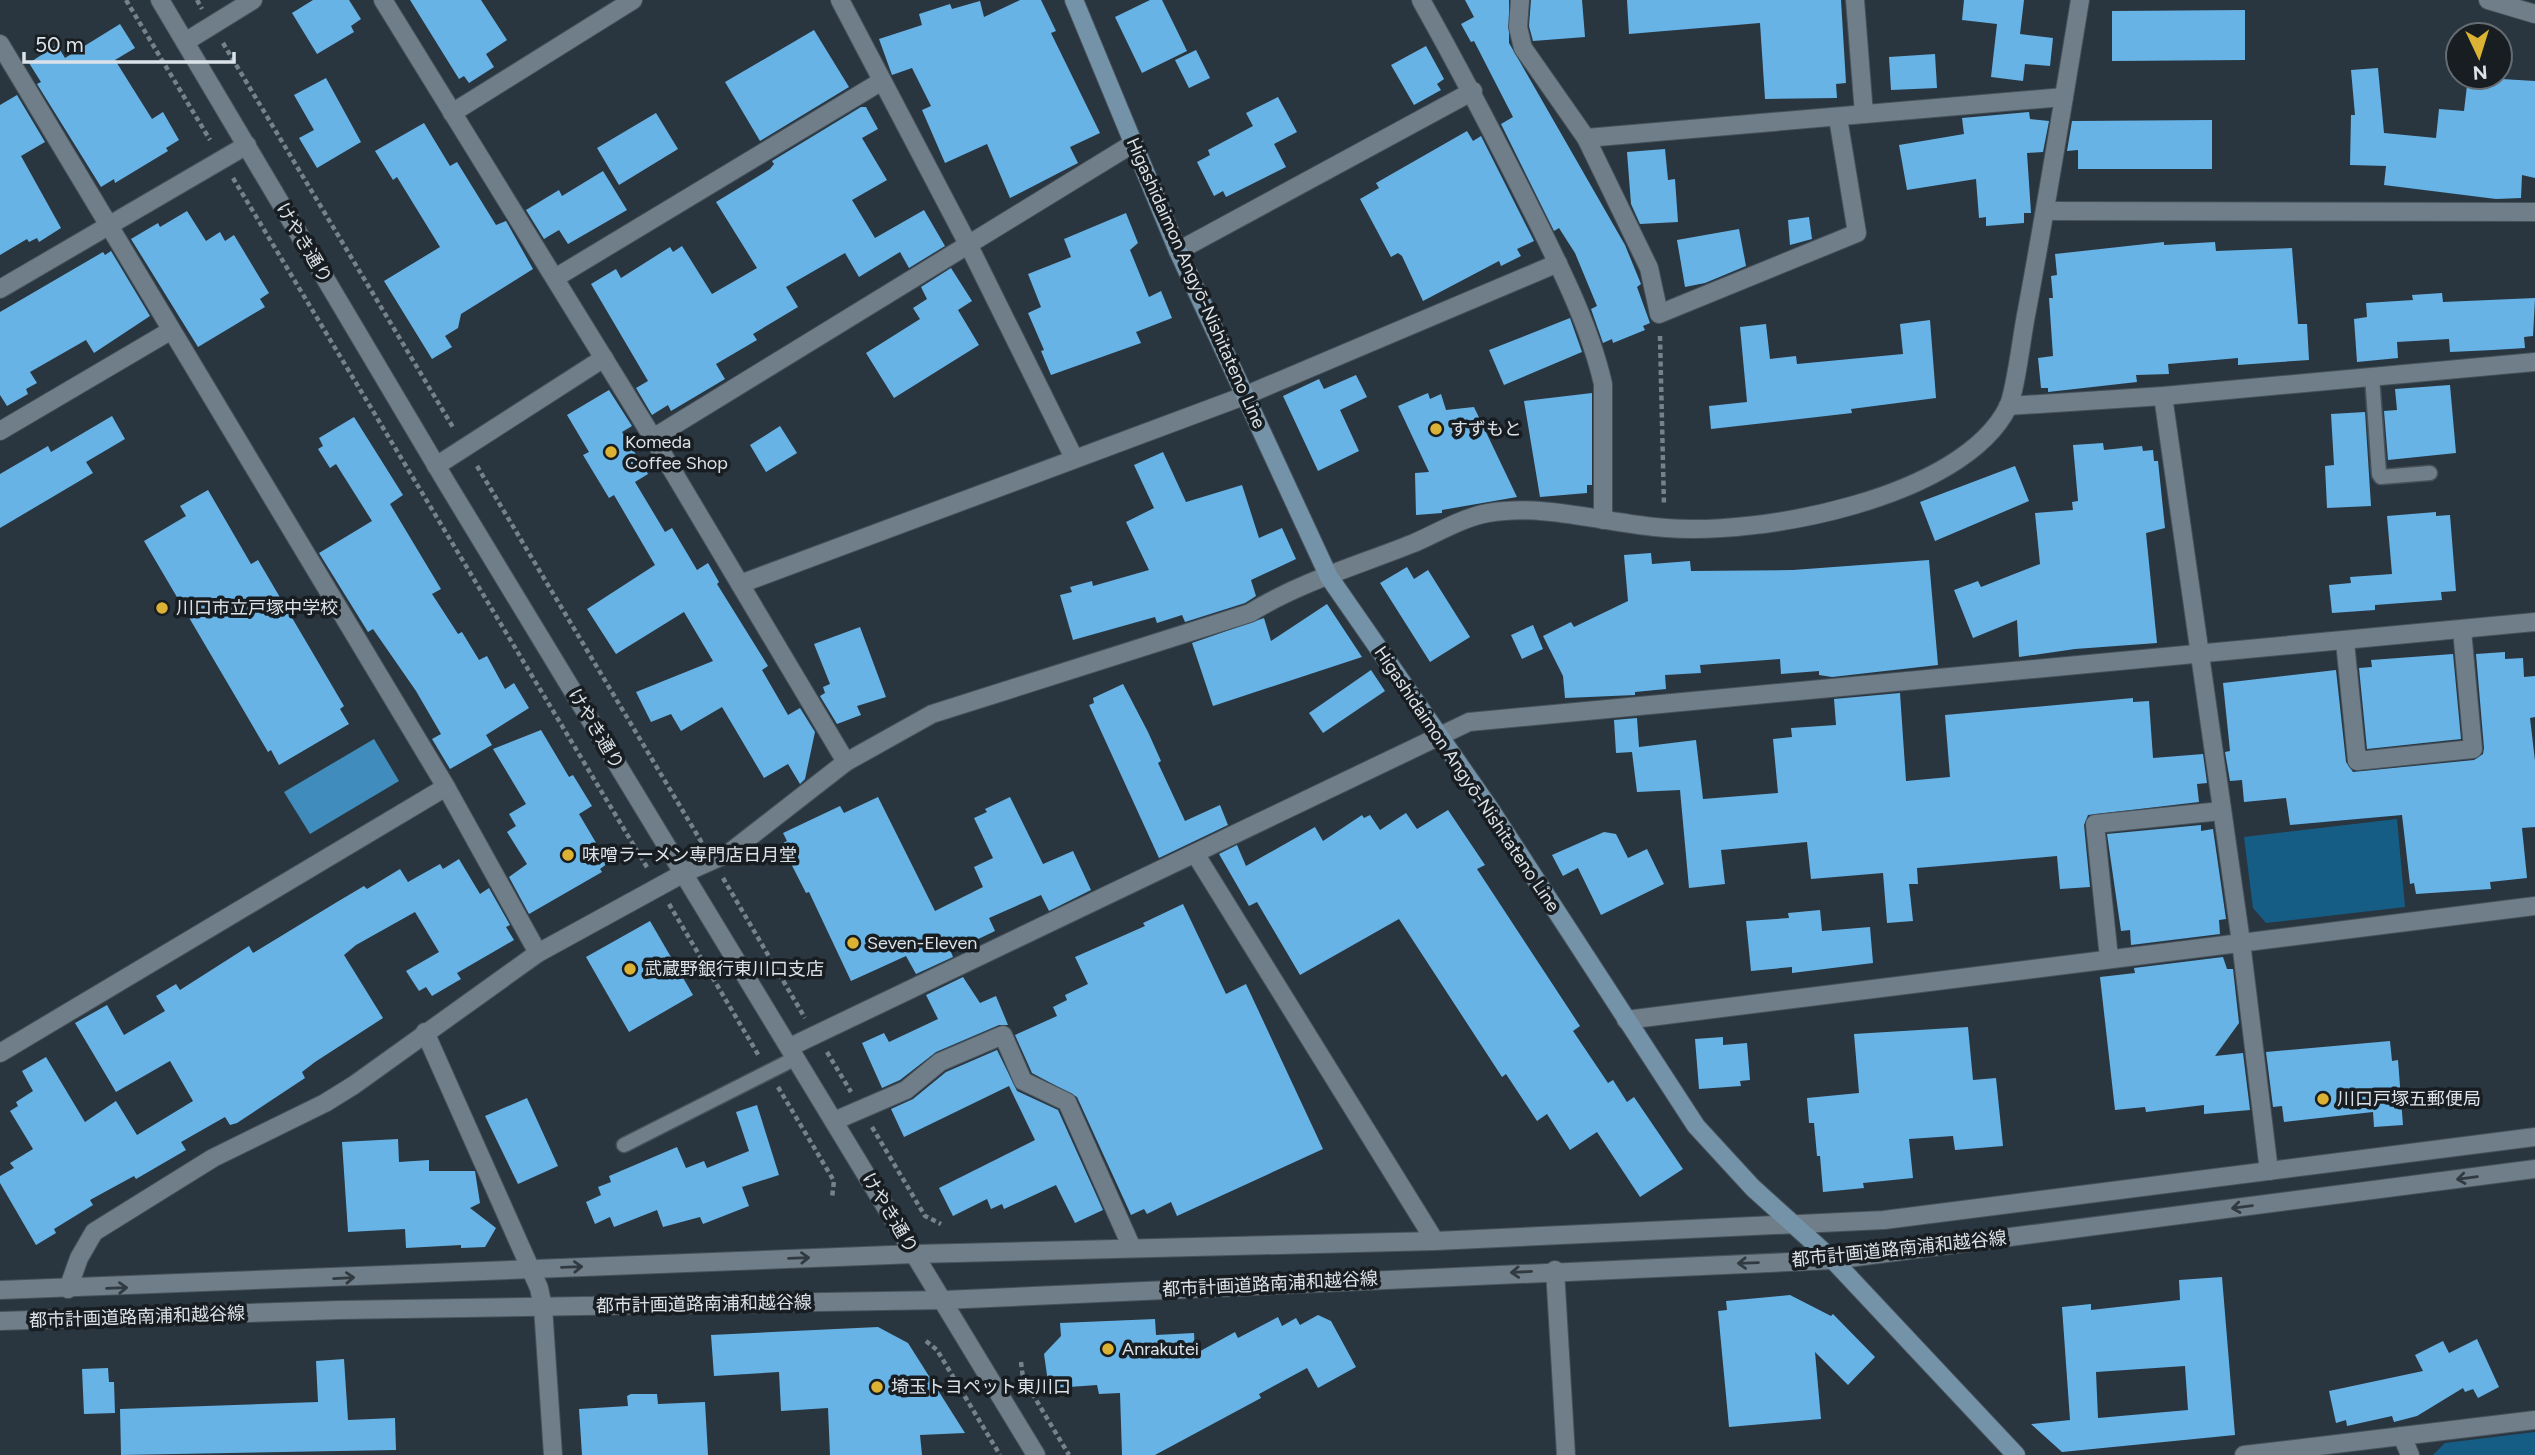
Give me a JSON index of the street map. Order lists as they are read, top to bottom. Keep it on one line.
{"streets":{"main road":["Higashidaimon Angyō-Nishitateno Line"],"street":["けやき通り","都市計画道路南浦和越谷線"]},"crossings":[["けやき通り","都市計画道路南浦和越谷線"],["Higashidaimon Angyō-Nishitateno Line","都市計画道路南浦和越谷線"]],"places":["すずもと","Komeda Coffee Shop","川口市立戸塚中学校","味噌ラーメン専門店日月堂","Seven-Eleven","武蔵野銀行東川口支店","川口戸塚五郵便局","Anrakutei","埼玉トヨペット東川口"],"scale_bar":"50 m","north":"bottom"}
